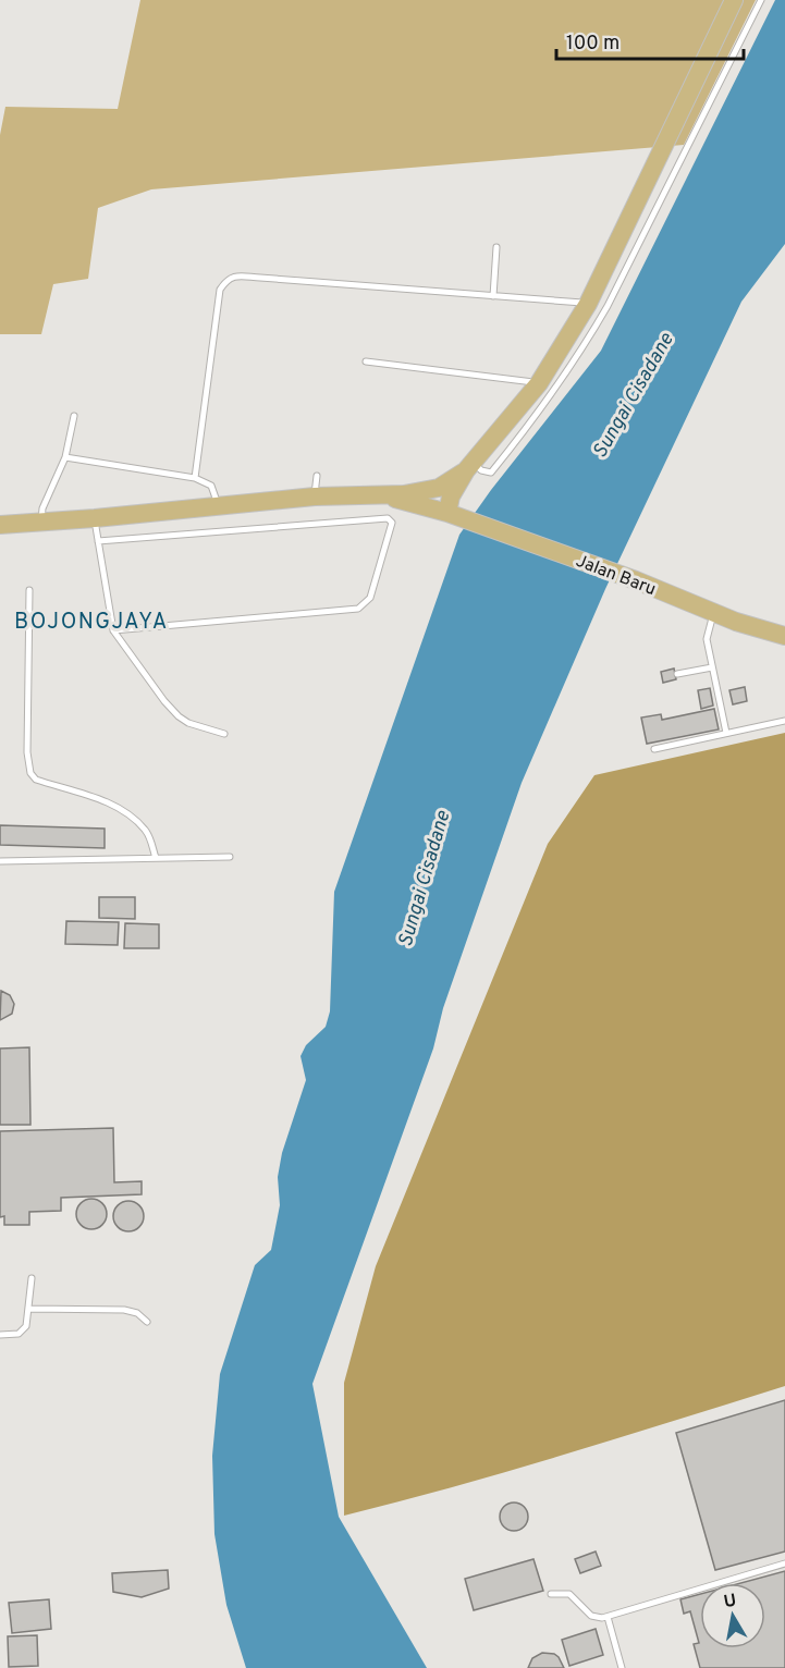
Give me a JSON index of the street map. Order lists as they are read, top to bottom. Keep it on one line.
{"streets":{"main road":["Jalan Baru"]},"districts":["BOJONGJAYA"],"water":["Sungai Cisadane"],"scale_bar":"100 m","north":"top"}
